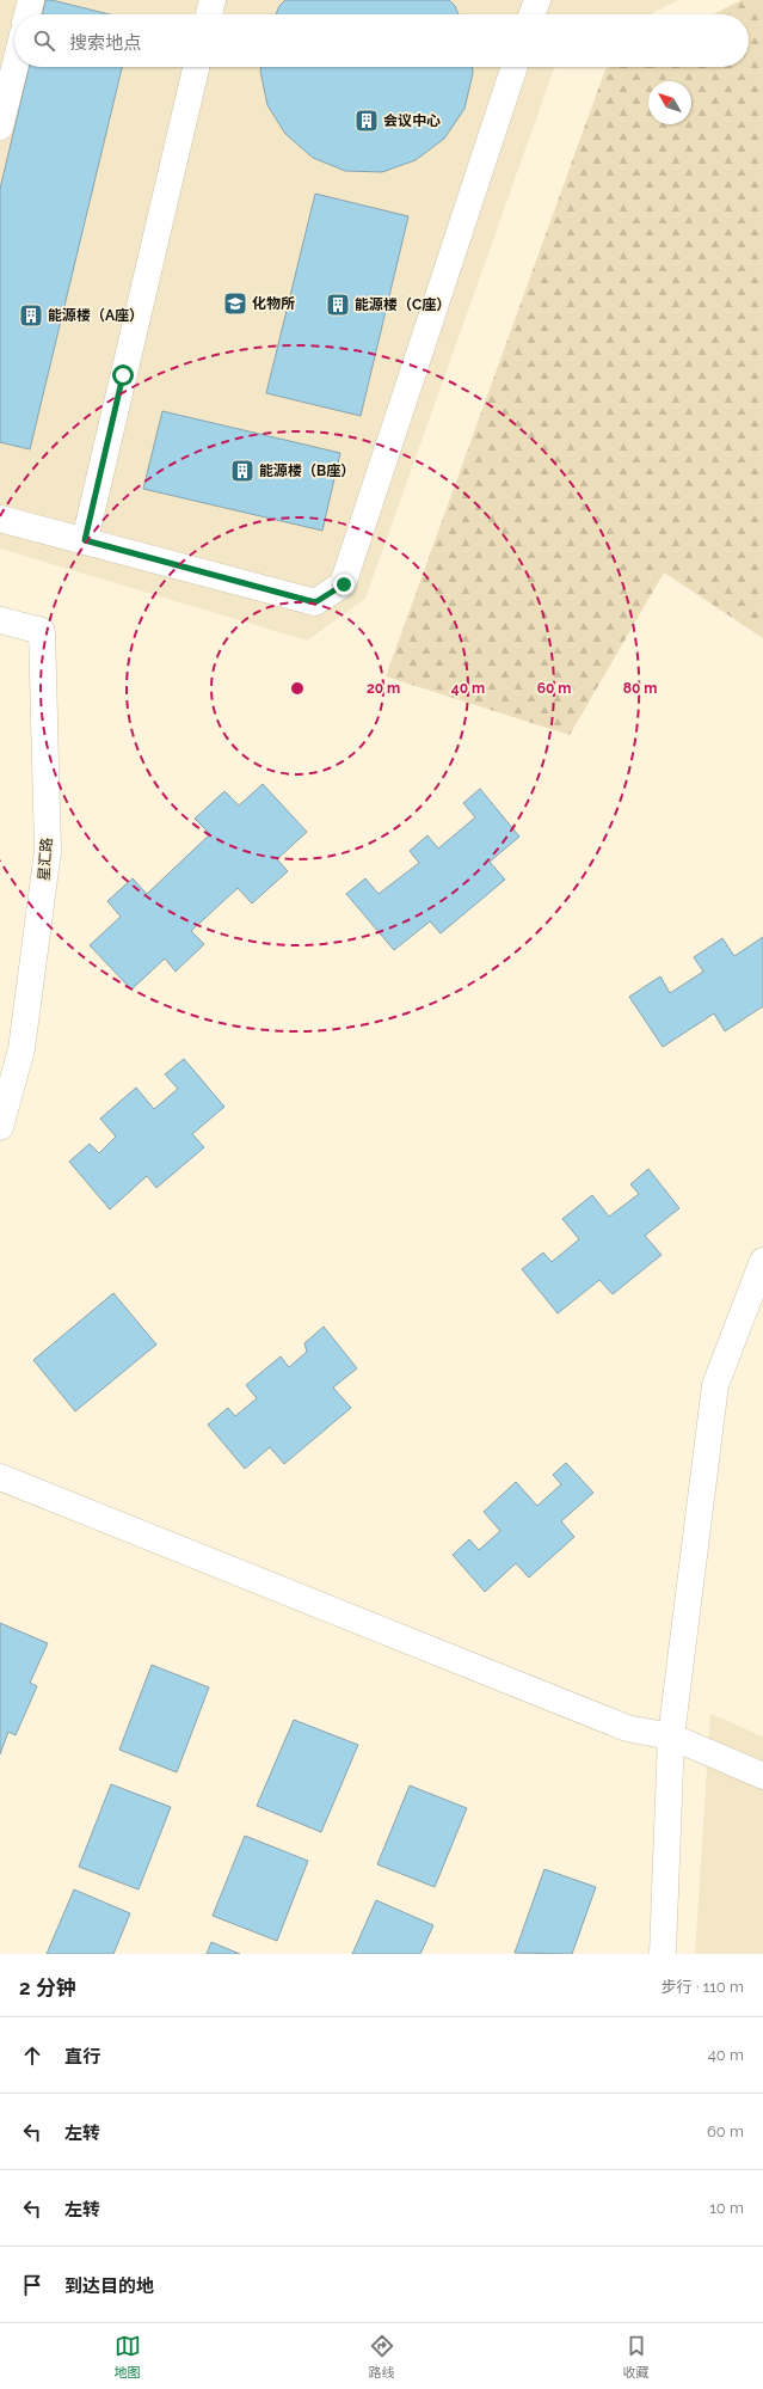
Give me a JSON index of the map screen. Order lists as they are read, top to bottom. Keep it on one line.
{"streets":{"street":["星汇路"]},"places":{"building":["会议中心","能源楼（C座）","能源楼（A座）","能源楼（B座）"],"school or university":["化物所"]},"north":"top left","page":{"search":"搜索地点","heading":["2 分钟","步行 · 110 m"],"list":[["直行","40 m"],["左转","60 m"],["左转","10 m"],"到达目的地"],"nav":["地图","路线","收藏"]},"rings":["20 m","40 m","60 m","80 m"]}
